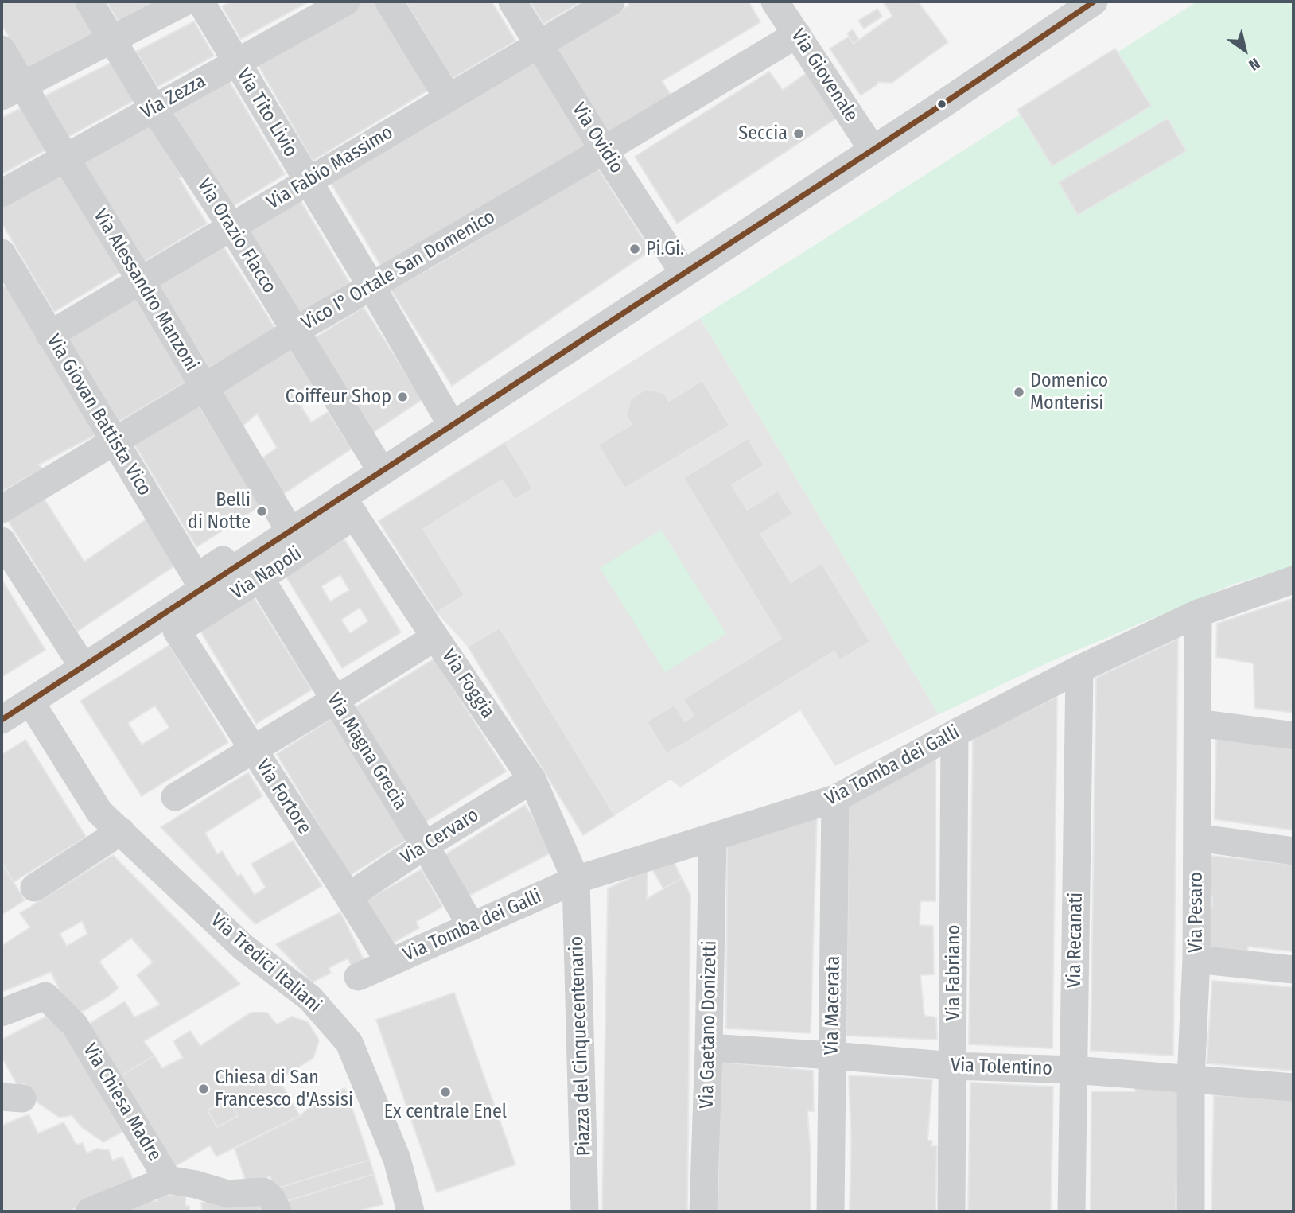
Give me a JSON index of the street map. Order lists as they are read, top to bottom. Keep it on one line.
{"streets":{"street":["Via Giovenale","Via Zezza","Via Tito Livio","Via Ovidio","Via Fabio Massimo","Via Orazio Flacco","Vico I° Ortale San Domenico","Via Alessandro Manzoni","Via Giovan Battista Vico","Via Napoli","Via Foggia","Via Magna Grecia","Via Tomba dei Galli","Via Fortore","Via Cervaro","Via Pesaro","Via Recanati","Via Tredici Italiani","Via Fabriano","Via Macerata","Via Gaetano Donizetti","Piazza del Cinquecentenario","Via Tolentino","Via Chiesa Madre"]},"crossings":[["Via Giovenale","Vico I° Ortale San Domenico"],["Via Giovenale","Via Napoli"],["Via Zezza","Via Tito Livio"],["Via Zezza","Via Orazio Flacco"],["Via Zezza","Via Alessandro Manzoni"],["Via Tito Livio","Via Fabio Massimo"],["Via Tito Livio","Vico I° Ortale San Domenico"],["Via Tito Livio","Via Napoli"],["Via Ovidio","Via Fabio Massimo"],["Via Ovidio","Vico I° Ortale San Domenico"],["Via Ovidio","Via Napoli"],["Via Fabio Massimo","Via Orazio Flacco"],["Via Fabio Massimo","Via Alessandro Manzoni"],["Via Fabio Massimo","Via Giovan Battista Vico"],["Via Orazio Flacco","Vico I° Ortale San Domenico"],["Via Orazio Flacco","Via Napoli"],["Vico I° Ortale San Domenico","Via Alessandro Manzoni"],["Vico I° Ortale San Domenico","Via Giovan Battista Vico"],["Via Alessandro Manzoni","Via Napoli"],["Via Giovan Battista Vico","Via Napoli"],["Via Napoli","Via Foggia"],["Via Napoli","Via Magna Grecia"],["Via Napoli","Via Fortore"],["Via Napoli","Via Tredici Italiani"],["Via Foggia","Via Tomba dei Galli"],["Via Foggia","Via Cervaro"],["Via Foggia","Piazza del Cinquecentenario"],["Via Magna Grecia","Via Tomba dei Galli"],["Via Magna Grecia","Via Cervaro"],["Via Tomba dei Galli","Via Fortore"],["Via Tomba dei Galli","Via Pesaro"],["Via Tomba dei Galli","Via Recanati"],["Via Tomba dei Galli","Via Fabriano"],["Via Tomba dei Galli","Via Macerata"],["Via Tomba dei Galli","Via Gaetano Donizetti"],["Via Tomba dei Galli","Piazza del Cinquecentenario"],["Via Fortore","Via Cervaro"],["Via Pesaro","Via Tolentino"],["Via Recanati","Via Tolentino"],["Via Fabriano","Via Tolentino"],["Via Macerata","Via Tolentino"],["Via Gaetano Donizetti","Via Tolentino"]],"places":["Seccia","Pi.Gi.","Domenico Monterisi","Coiffeur Shop","Belli di Notte","Chiesa di San Francesco d'Assisi","Ex centrale Enel"],"north":"bottom right"}
